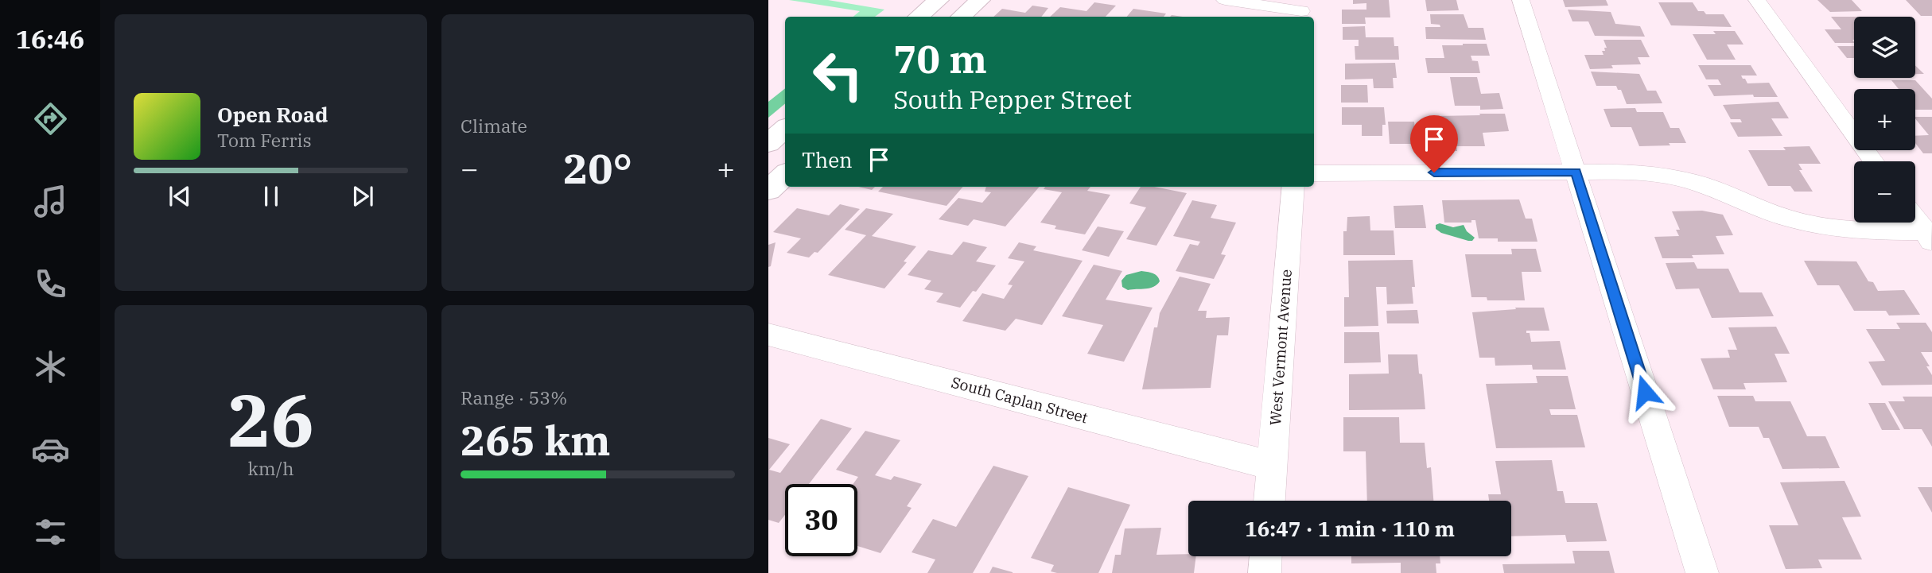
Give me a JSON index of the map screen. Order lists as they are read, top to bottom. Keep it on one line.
{"streets":{"street":["West Vermont Avenue","South Caplan Street"]},"crossings":[["West Vermont Avenue","South Caplan Street"]],"page":{"tabs":"16:46","tile":["Climate",["26","km/h"],["Range · 53%","265 km"]],"map_buttons":["+","−"],"turn":["70 m","South Pepper Street"],"song":["Open Road","Tom Ferris"],"then":"Then","heat":["−","20°","+"],"limit":"30","trip":"16:47 · 1 min · 110 m"}}
